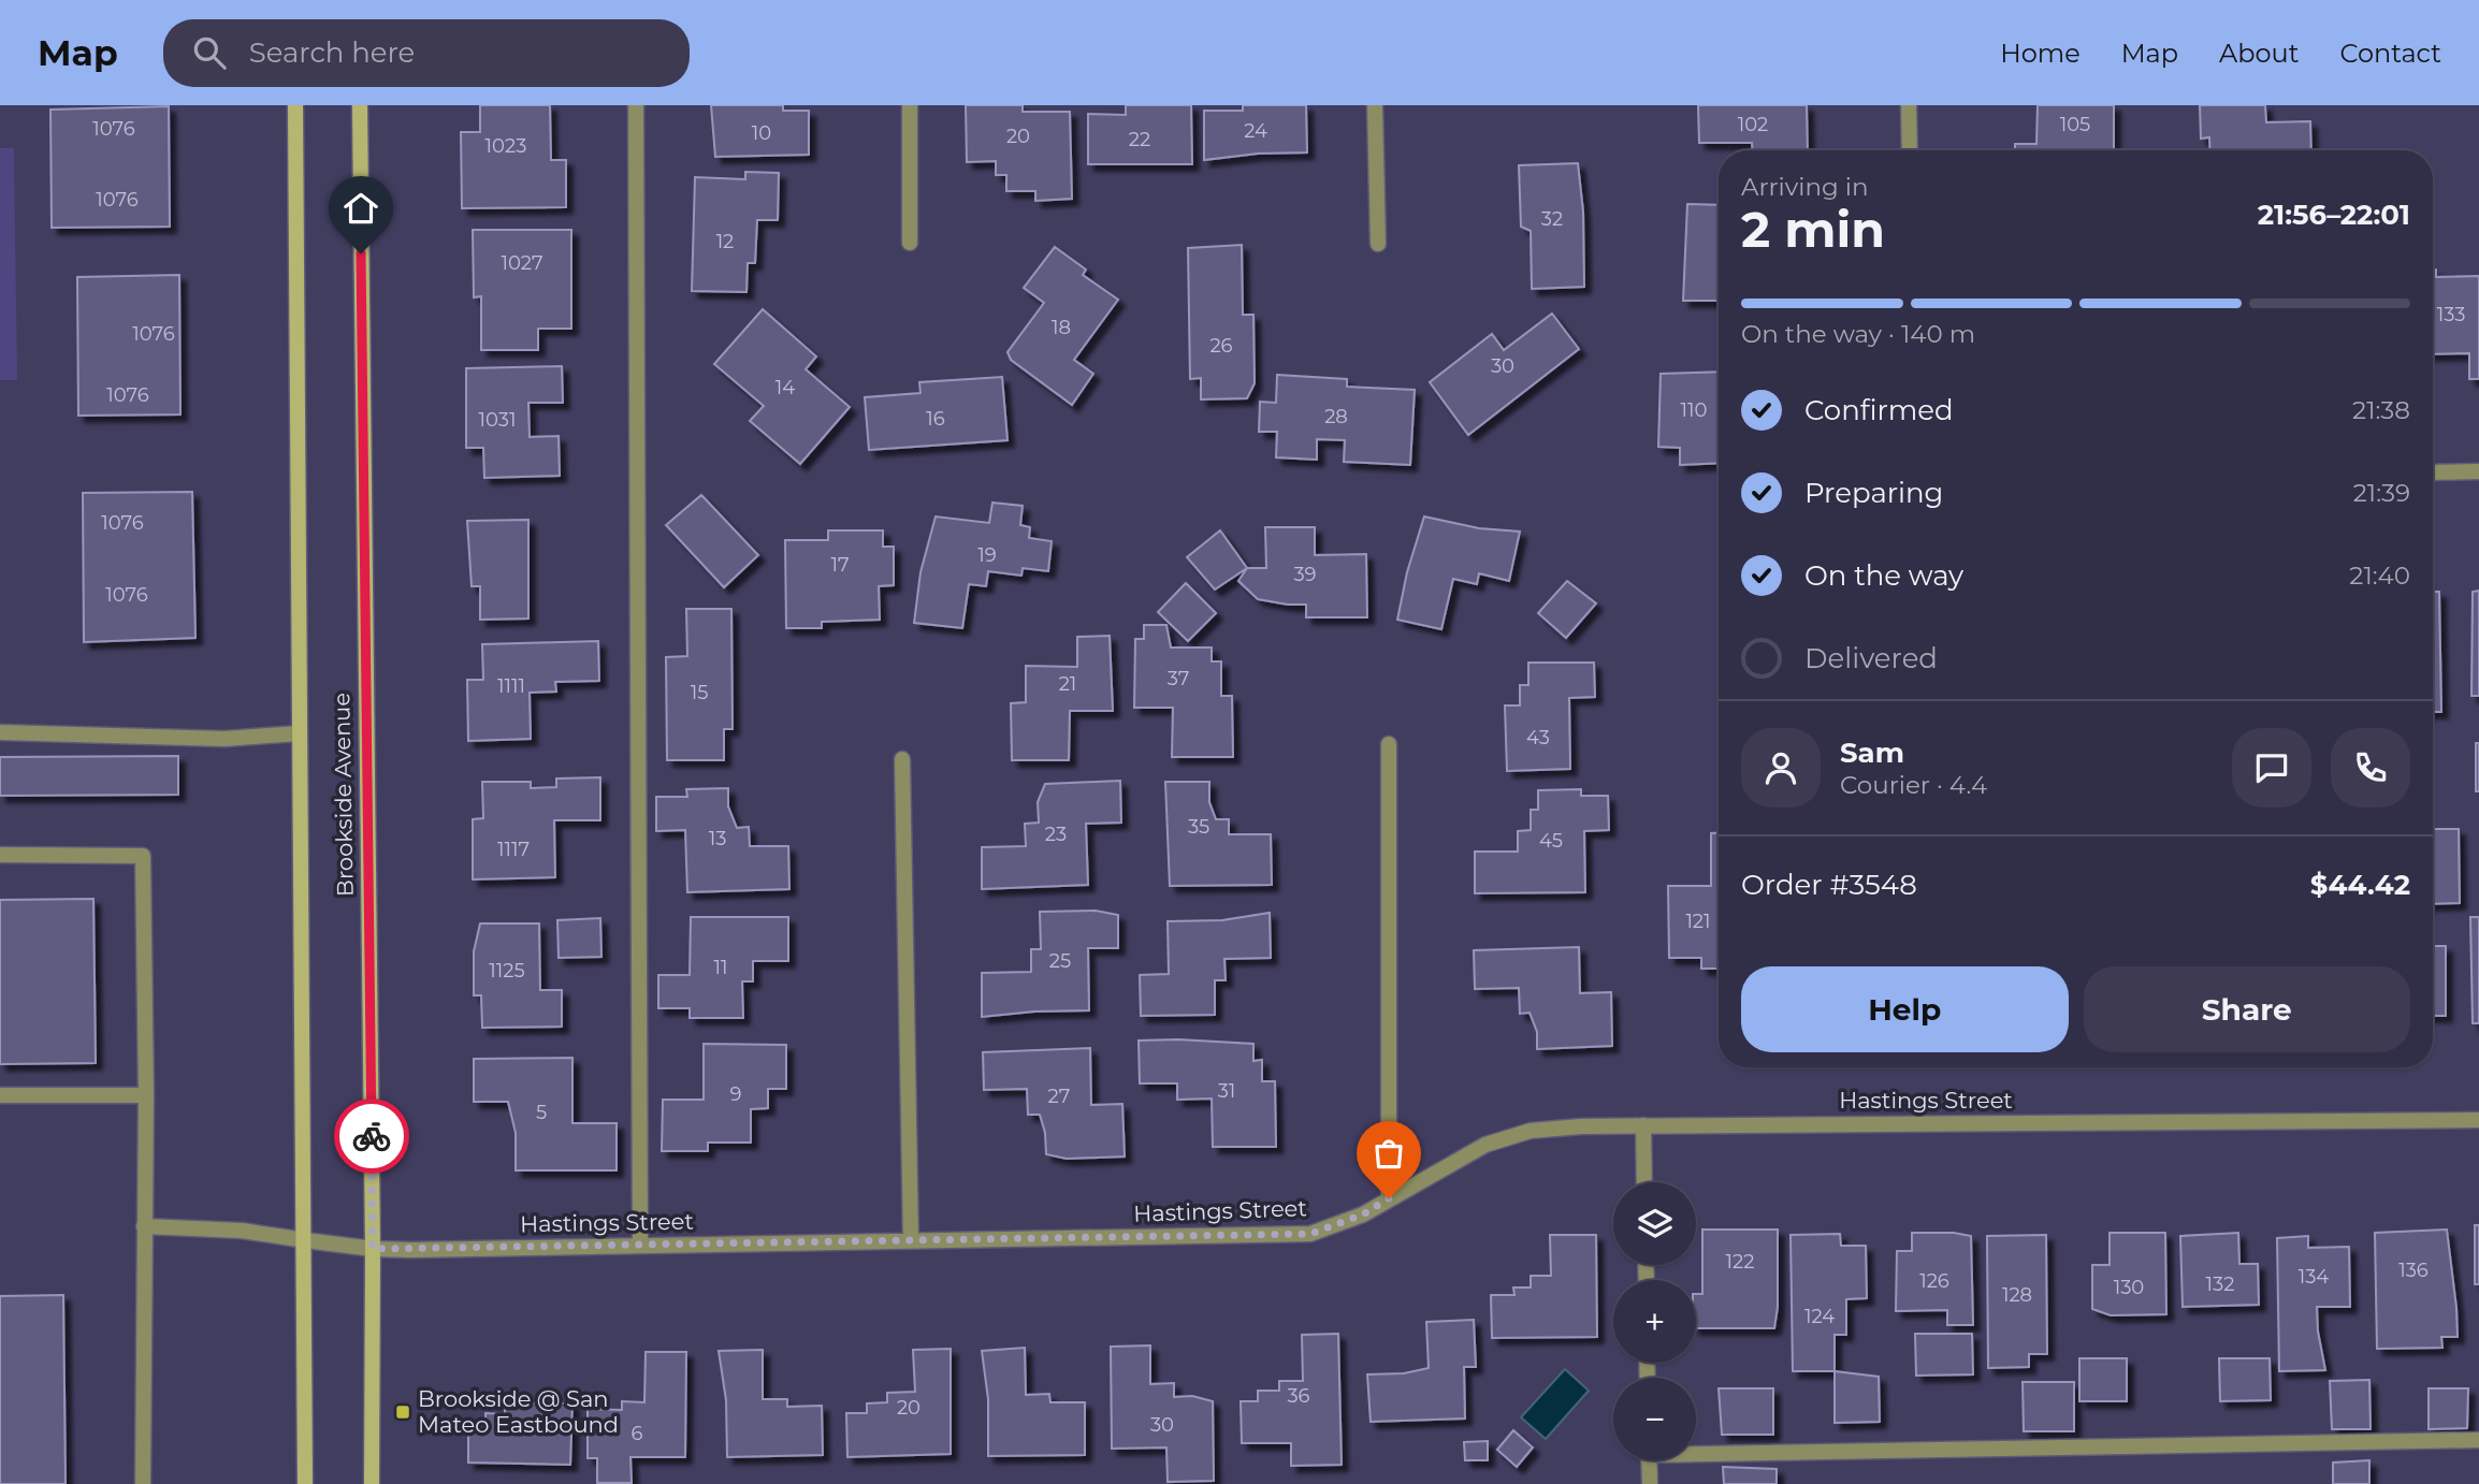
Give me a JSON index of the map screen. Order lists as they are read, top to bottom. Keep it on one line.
{"streets":{"main road":["Brookside Avenue"],"street":["Hastings Street"]},"crossings":[["Brookside Avenue","Hastings Street"]],"places":{"transit":["Brookside @ San Mateo Eastbound"]},"house_numbers":["102","105","1076","24","10","20","22","1023","1076","32","12","1027","133","18","1076","26","30","14","1076","110","28","16","1031","1076","19","17","39","1076","37","21","1111","15","43","35","23","13","45","1117","121","25","11","1125","31","9","27","5","122","136","134","126","132","130","128","124","36","20","30","6"],"page":{"header":"Map","search":"Search here","nav":["Home","Map","About","Contact"],"heading":["2 min","Arriving in","21:56–22:01"],"panel":["Sam","Courier · 4.4","Order #3548","$44.42"],"bar":"On the way · 140 m","list":[["Confirmed","21:38"],["Preparing","21:39"],["On the way","21:40"],"Delivered"],"buttons":["Help","Share"],"map_buttons":["+","−"]}}
